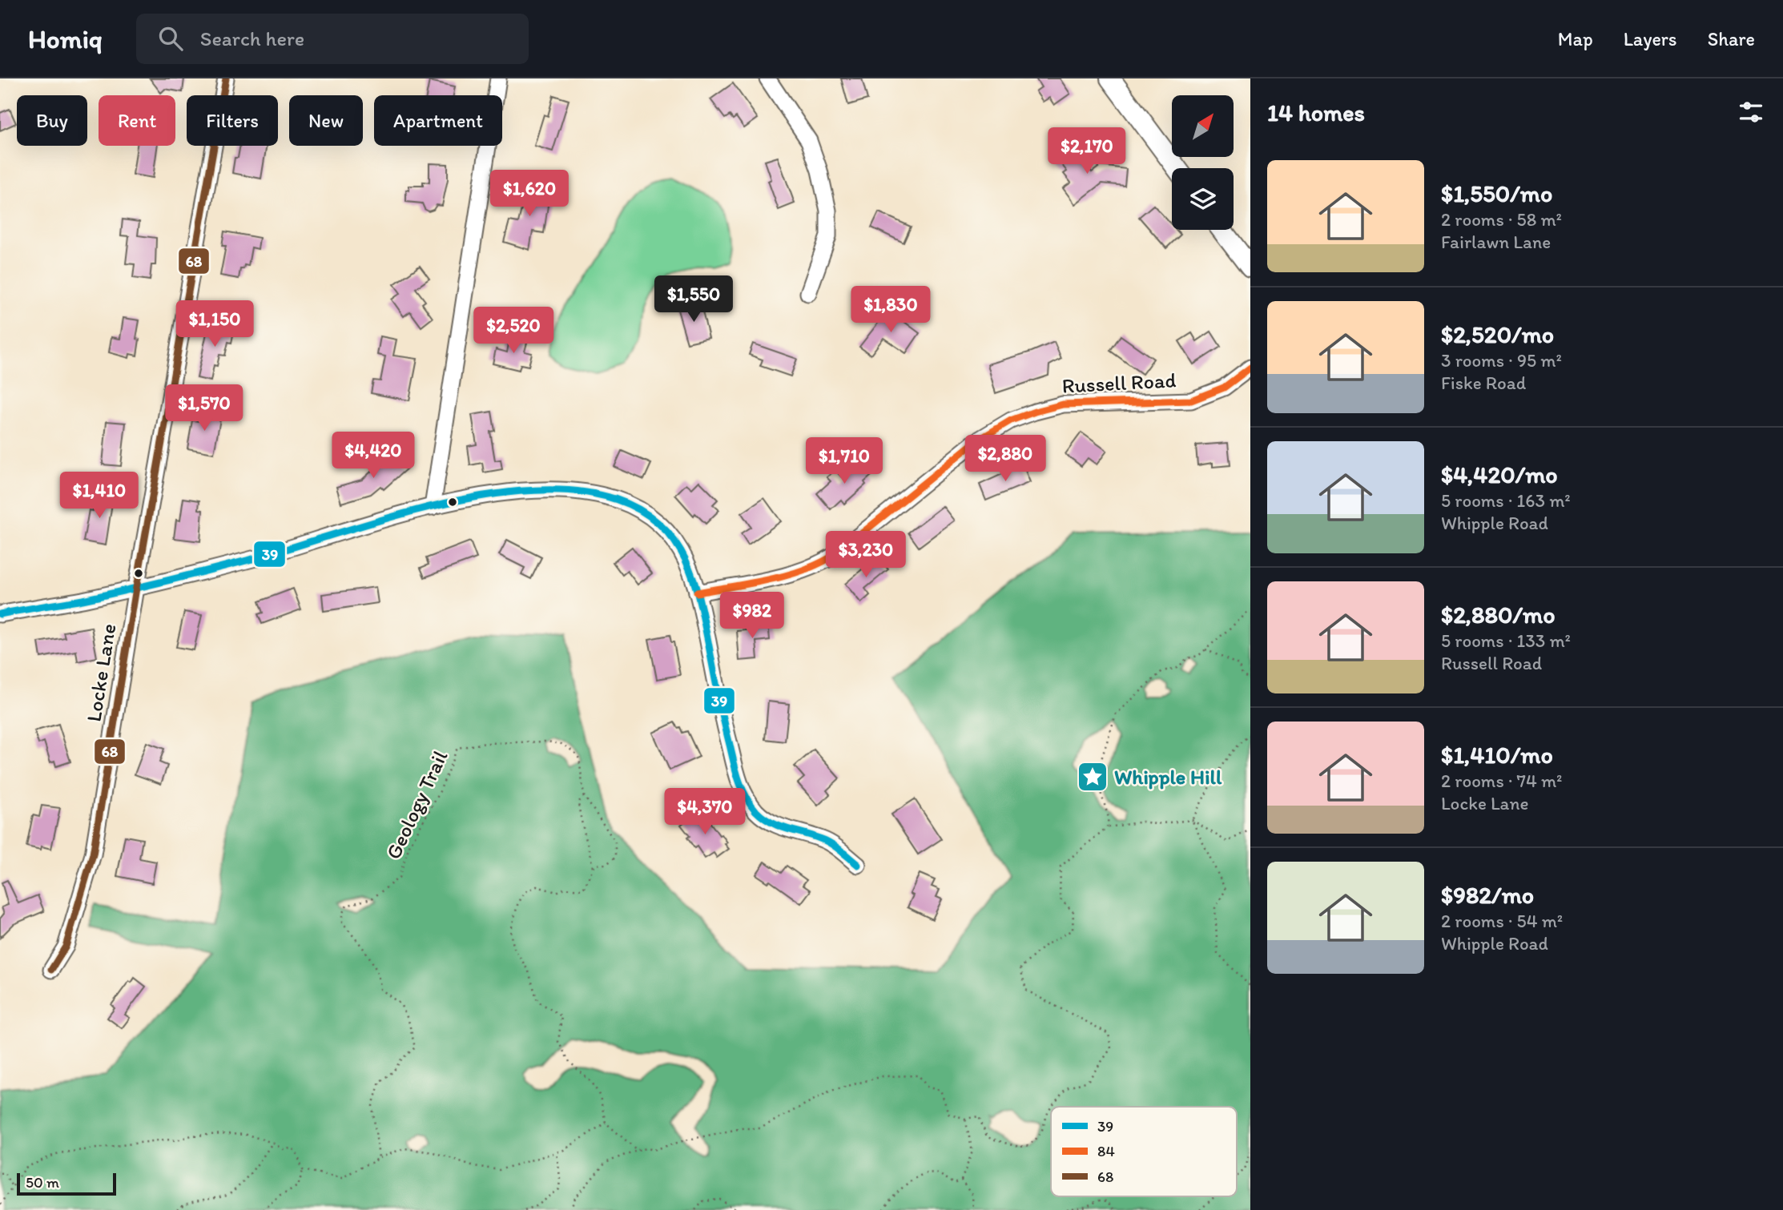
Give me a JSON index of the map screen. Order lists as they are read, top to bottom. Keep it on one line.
{"streets":{"street":["Russell Road","Locke Lane"],"path":["Geology Trail"]},"places":{"place":["Whipple Hill"]},"lines":["transit line 68","transit line 84","transit line 39"],"legend":["39","84","68"],"scale_bar":"50 m","north":"top right","page":{"header":"Homiq","search":"Search here","nav":["Map","Layers","Share"],"heading":"14 homes","chip":["Buy","Rent","Filters","New","Apartment"],"price":["$2,170","$1,620","$1,550","$1,830","$1,150","$2,520","$1,570","$4,420","$2,880","$1,710","$1,410","$3,230","$982","$4,370"],"list":[{"name":"$1,550/mo","note":"2 rooms · 58 m² · Fairlawn Lane"},{"name":"$2,520/mo","note":"3 rooms · 95 m² · Fiske Road"},{"name":"$4,420/mo","note":"5 rooms · 163 m² · Whipple Road"},{"name":"$2,880/mo","note":"5 rooms · 133 m² · Russell Road"},{"name":"$1,410/mo","note":"2 rooms · 74 m² · Locke Lane"},{"name":"$982/mo","note":"2 rooms · 54 m² · Whipple Road"}],"scale":"50 m"}}
